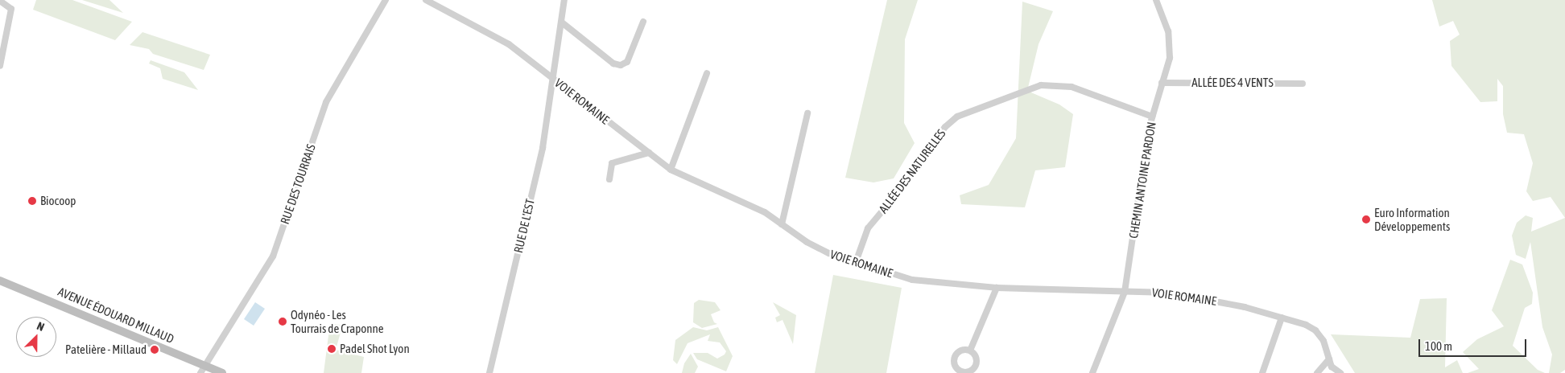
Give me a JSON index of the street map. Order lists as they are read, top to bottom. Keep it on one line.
{"streets":{"main road":["AVENUE ÉDOUARD MILLAUD"],"street":["ALLÉE DES 4 VENTS","VOIE ROMAINE","ALLÉE DES NATURELLES","CHEMIN ANTOINE PARDON","RUE DES TOURRAIS","RUE DE L'EST"]},"crossings":[["ALLÉE DES 4 VENTS","CHEMIN ANTOINE PARDON"],["VOIE ROMAINE","ALLÉE DES NATURELLES"],["VOIE ROMAINE","CHEMIN ANTOINE PARDON"],["VOIE ROMAINE","RUE DE L'EST"],["ALLÉE DES NATURELLES","CHEMIN ANTOINE PARDON"],["RUE DES TOURRAIS","AVENUE ÉDOUARD MILLAUD"]],"places":["Biocoop","Euro Information Développements","Odynéo - Les Tourrais de Craponne","Padel Shot Lyon","Patelière - Millaud"],"scale_bar":"100 m","north":"top right"}
